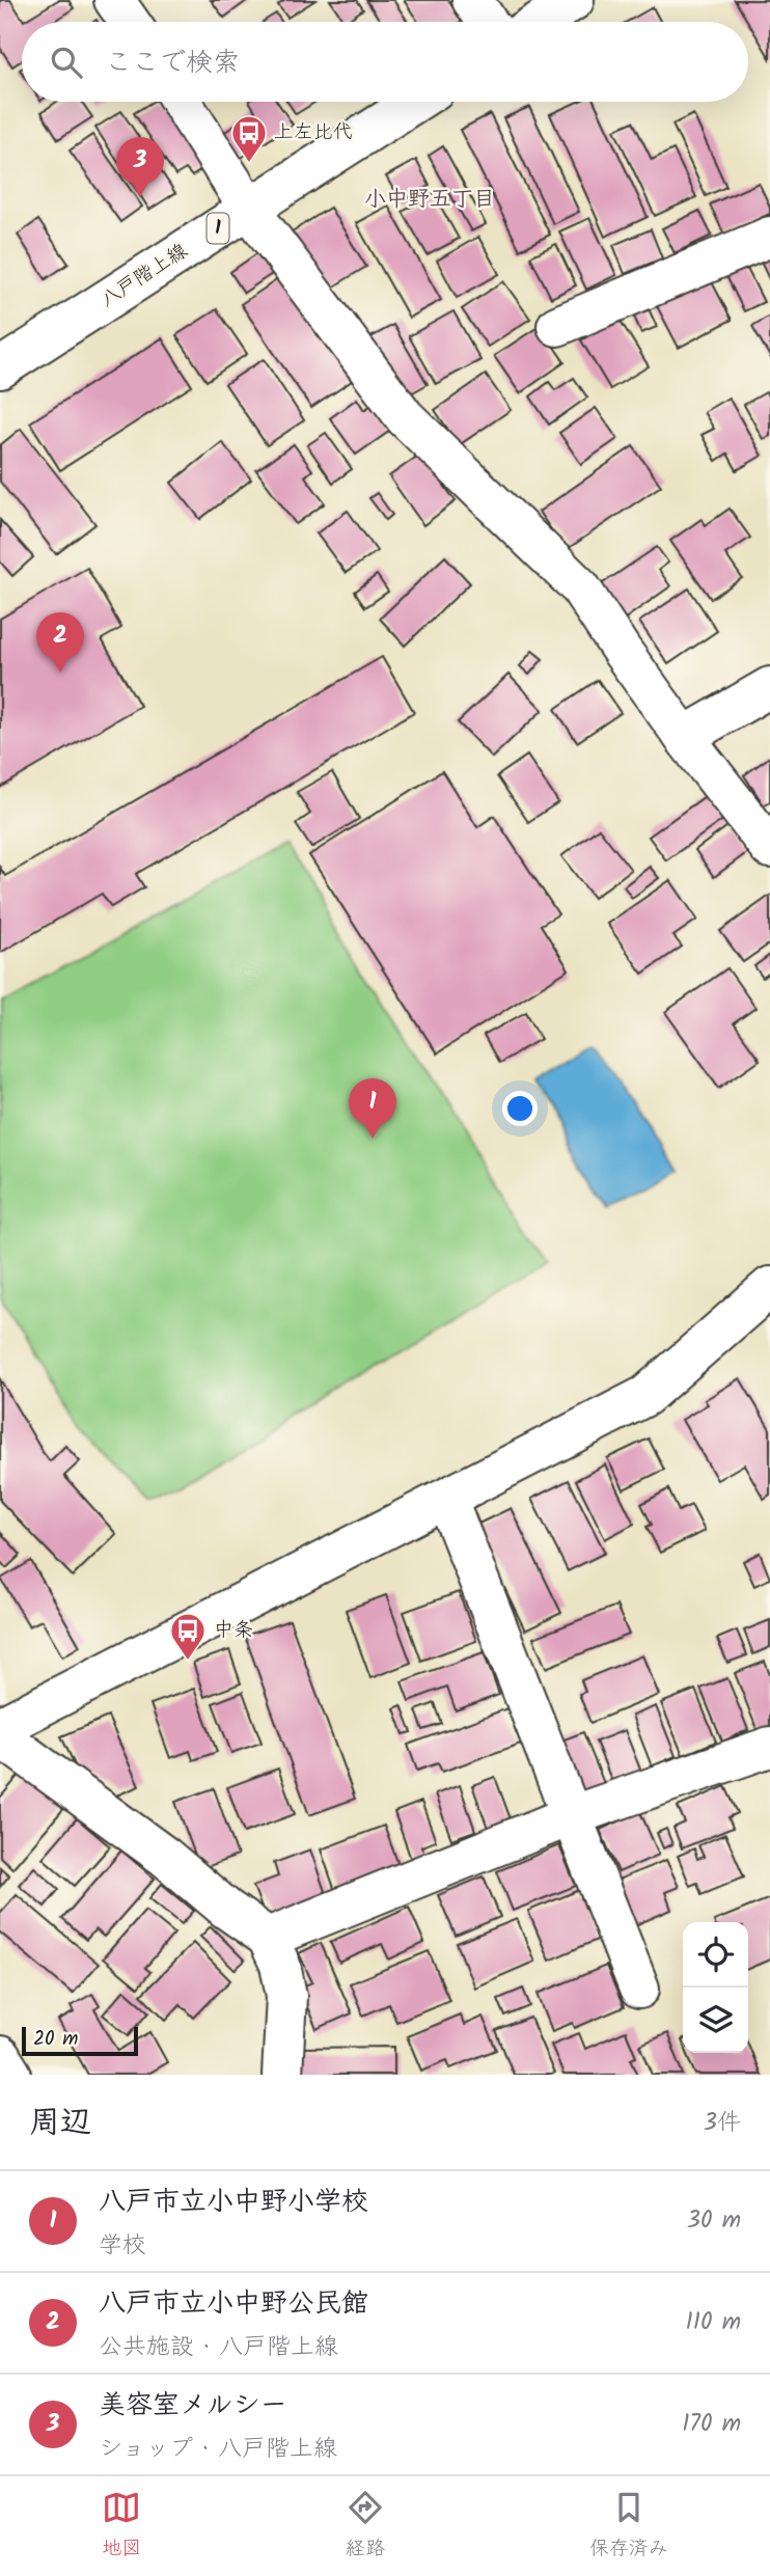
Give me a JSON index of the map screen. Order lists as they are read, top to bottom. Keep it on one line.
{"streets":{"street":["1","八戸階上線"]},"districts":["小中野五丁目"],"places":{"bus stop":["上左比代","中条"]},"scale_bar":"20 m","page":{"search":"ここで検索","pins":["3","2","1"],"scale":"20 m","heading":["周辺","3件"],"list":[{"mark":"1","name":"八戸市立小中野小学校","note":"学校","value":"30 m"},{"mark":"2","name":"八戸市立小中野公民館","note":"公共施設 · 八戸階上線","value":"110 m"},{"mark":"3","name":"美容室メルシー","note":"ショップ · 八戸階上線","value":"170 m"}],"nav":["地図","経路","保存済み"]}}
